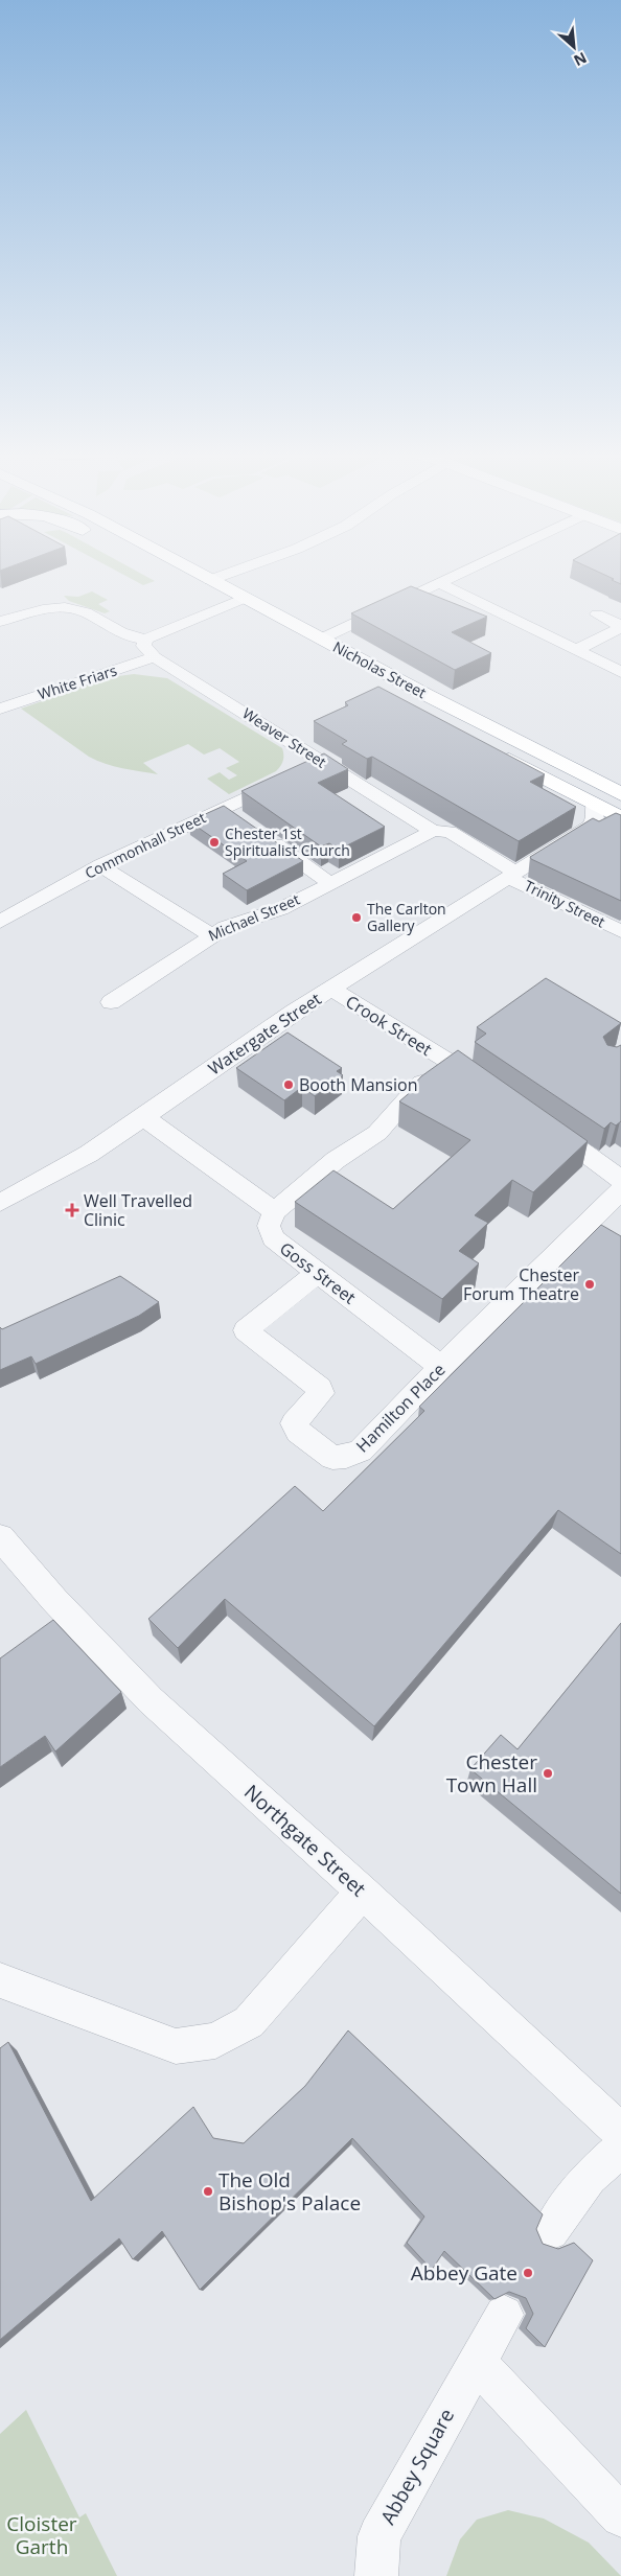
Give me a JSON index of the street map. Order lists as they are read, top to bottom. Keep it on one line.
{"streets":{"main road":["Nicholas Street"],"street":["White Friars","Weaver Street","Commonhall Street","Trinity Street","Michael Street","Crook Street","Watergate Street","Goss Street","Hamilton Place","Northgate Street","Abbey Square"]},"crossings":[["White Friars","Weaver Street"],["Weaver Street","Trinity Street"],["Weaver Street","Michael Street"],["Weaver Street","Watergate Street"],["Trinity Street","Watergate Street"],["Crook Street","Watergate Street"],["Crook Street","Goss Street"],["Goss Street","Hamilton Place"]],"parks":["Cloister Garth"],"places":{"other":["Chester 1st Spiritualist Church","The Carlton Gallery","Booth Mansion","Chester Forum Theatre","Chester Town Hall","The Old Bishop's Palace","Abbey Gate"],"health":["Well Travelled Clinic"]},"north":"bottom right"}
